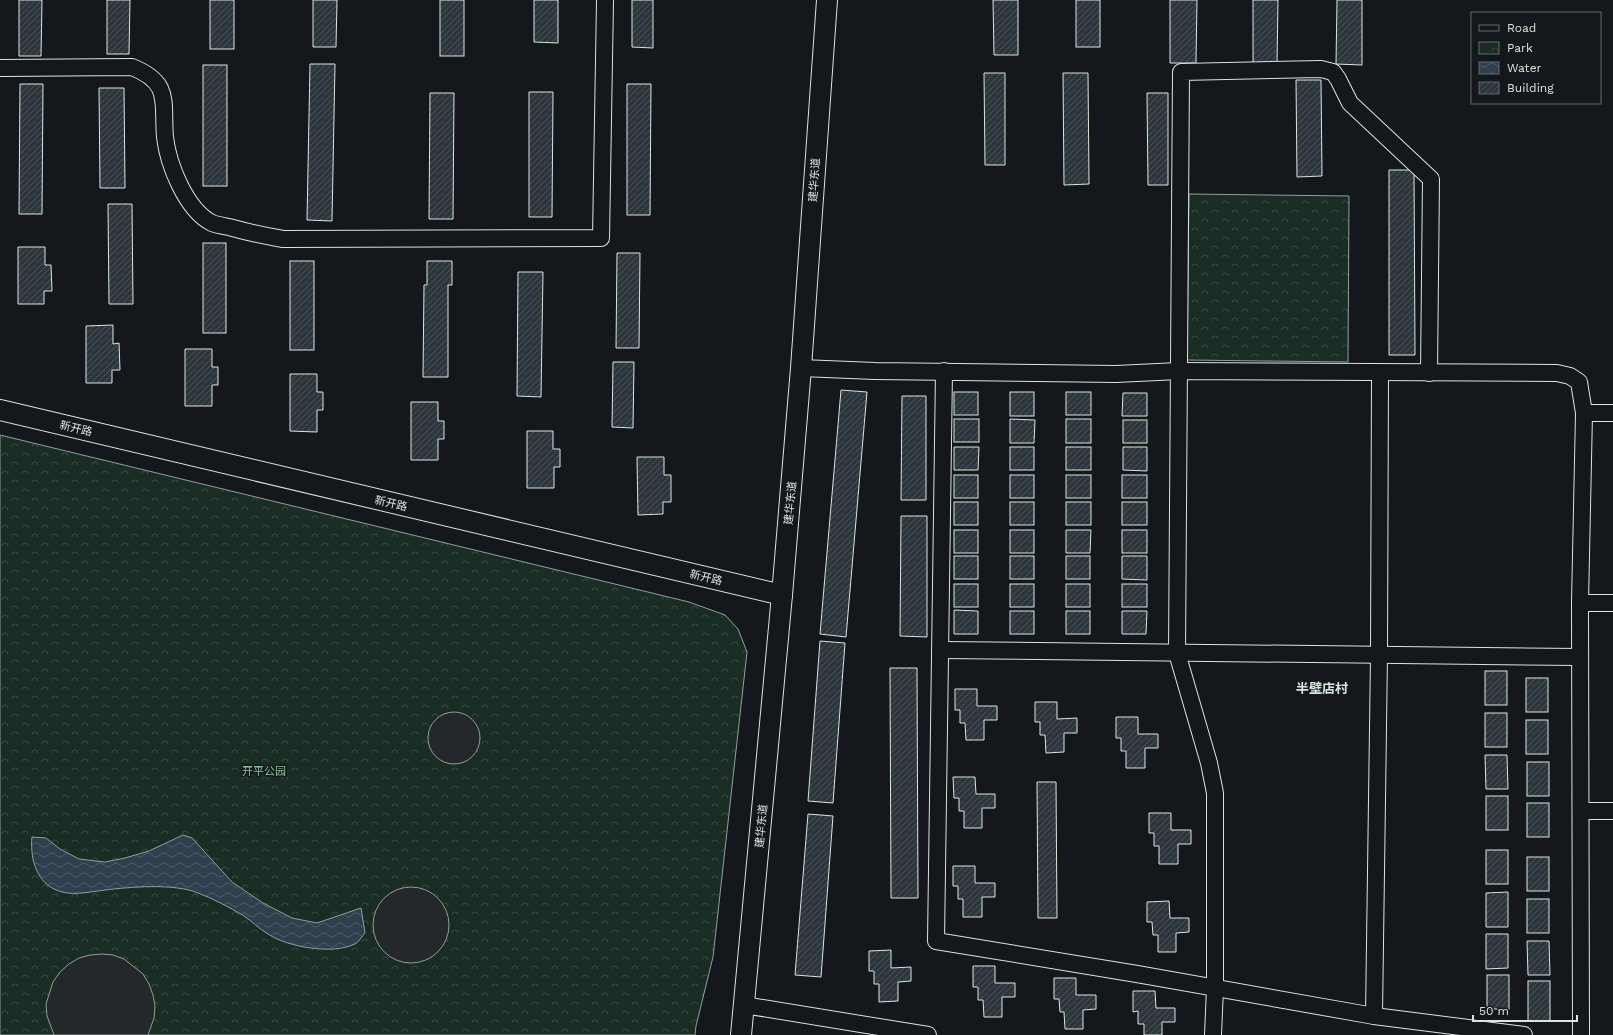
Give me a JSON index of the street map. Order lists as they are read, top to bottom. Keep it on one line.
{"streets":{"main road":["建华东道","新开路"]},"crossings":[["建华东道","新开路"]],"districts":["半壁店村"],"parks":["开平公园"],"legend":["Road","Park","Water","Building"],"scale_bar":"50 m"}
